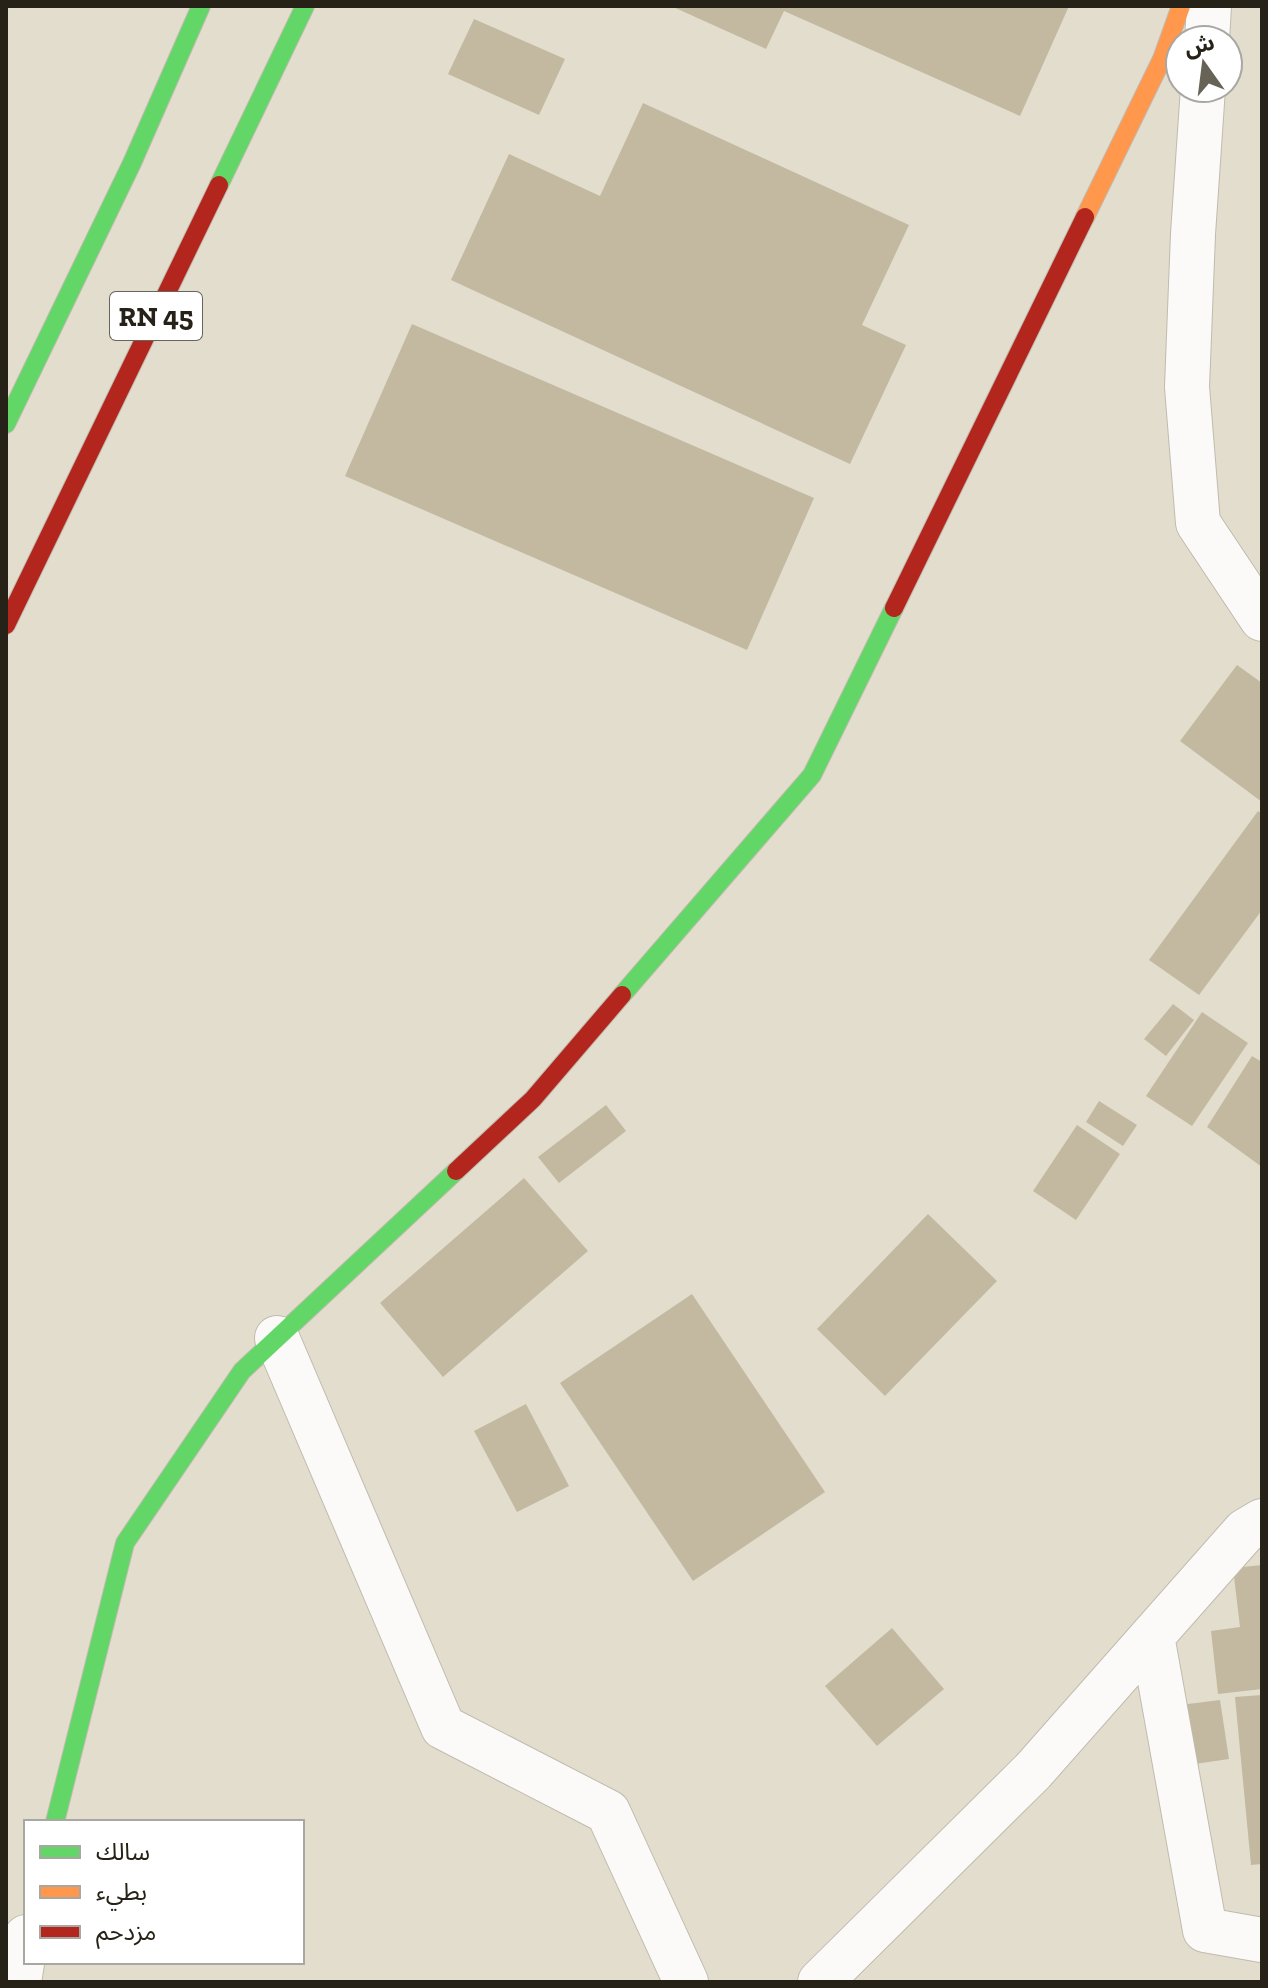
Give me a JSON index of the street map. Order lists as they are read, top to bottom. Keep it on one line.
{"streets":{"main road":["RN 45"]},"legend":["سالك","بطيء","مزدحم"],"north":"top"}
